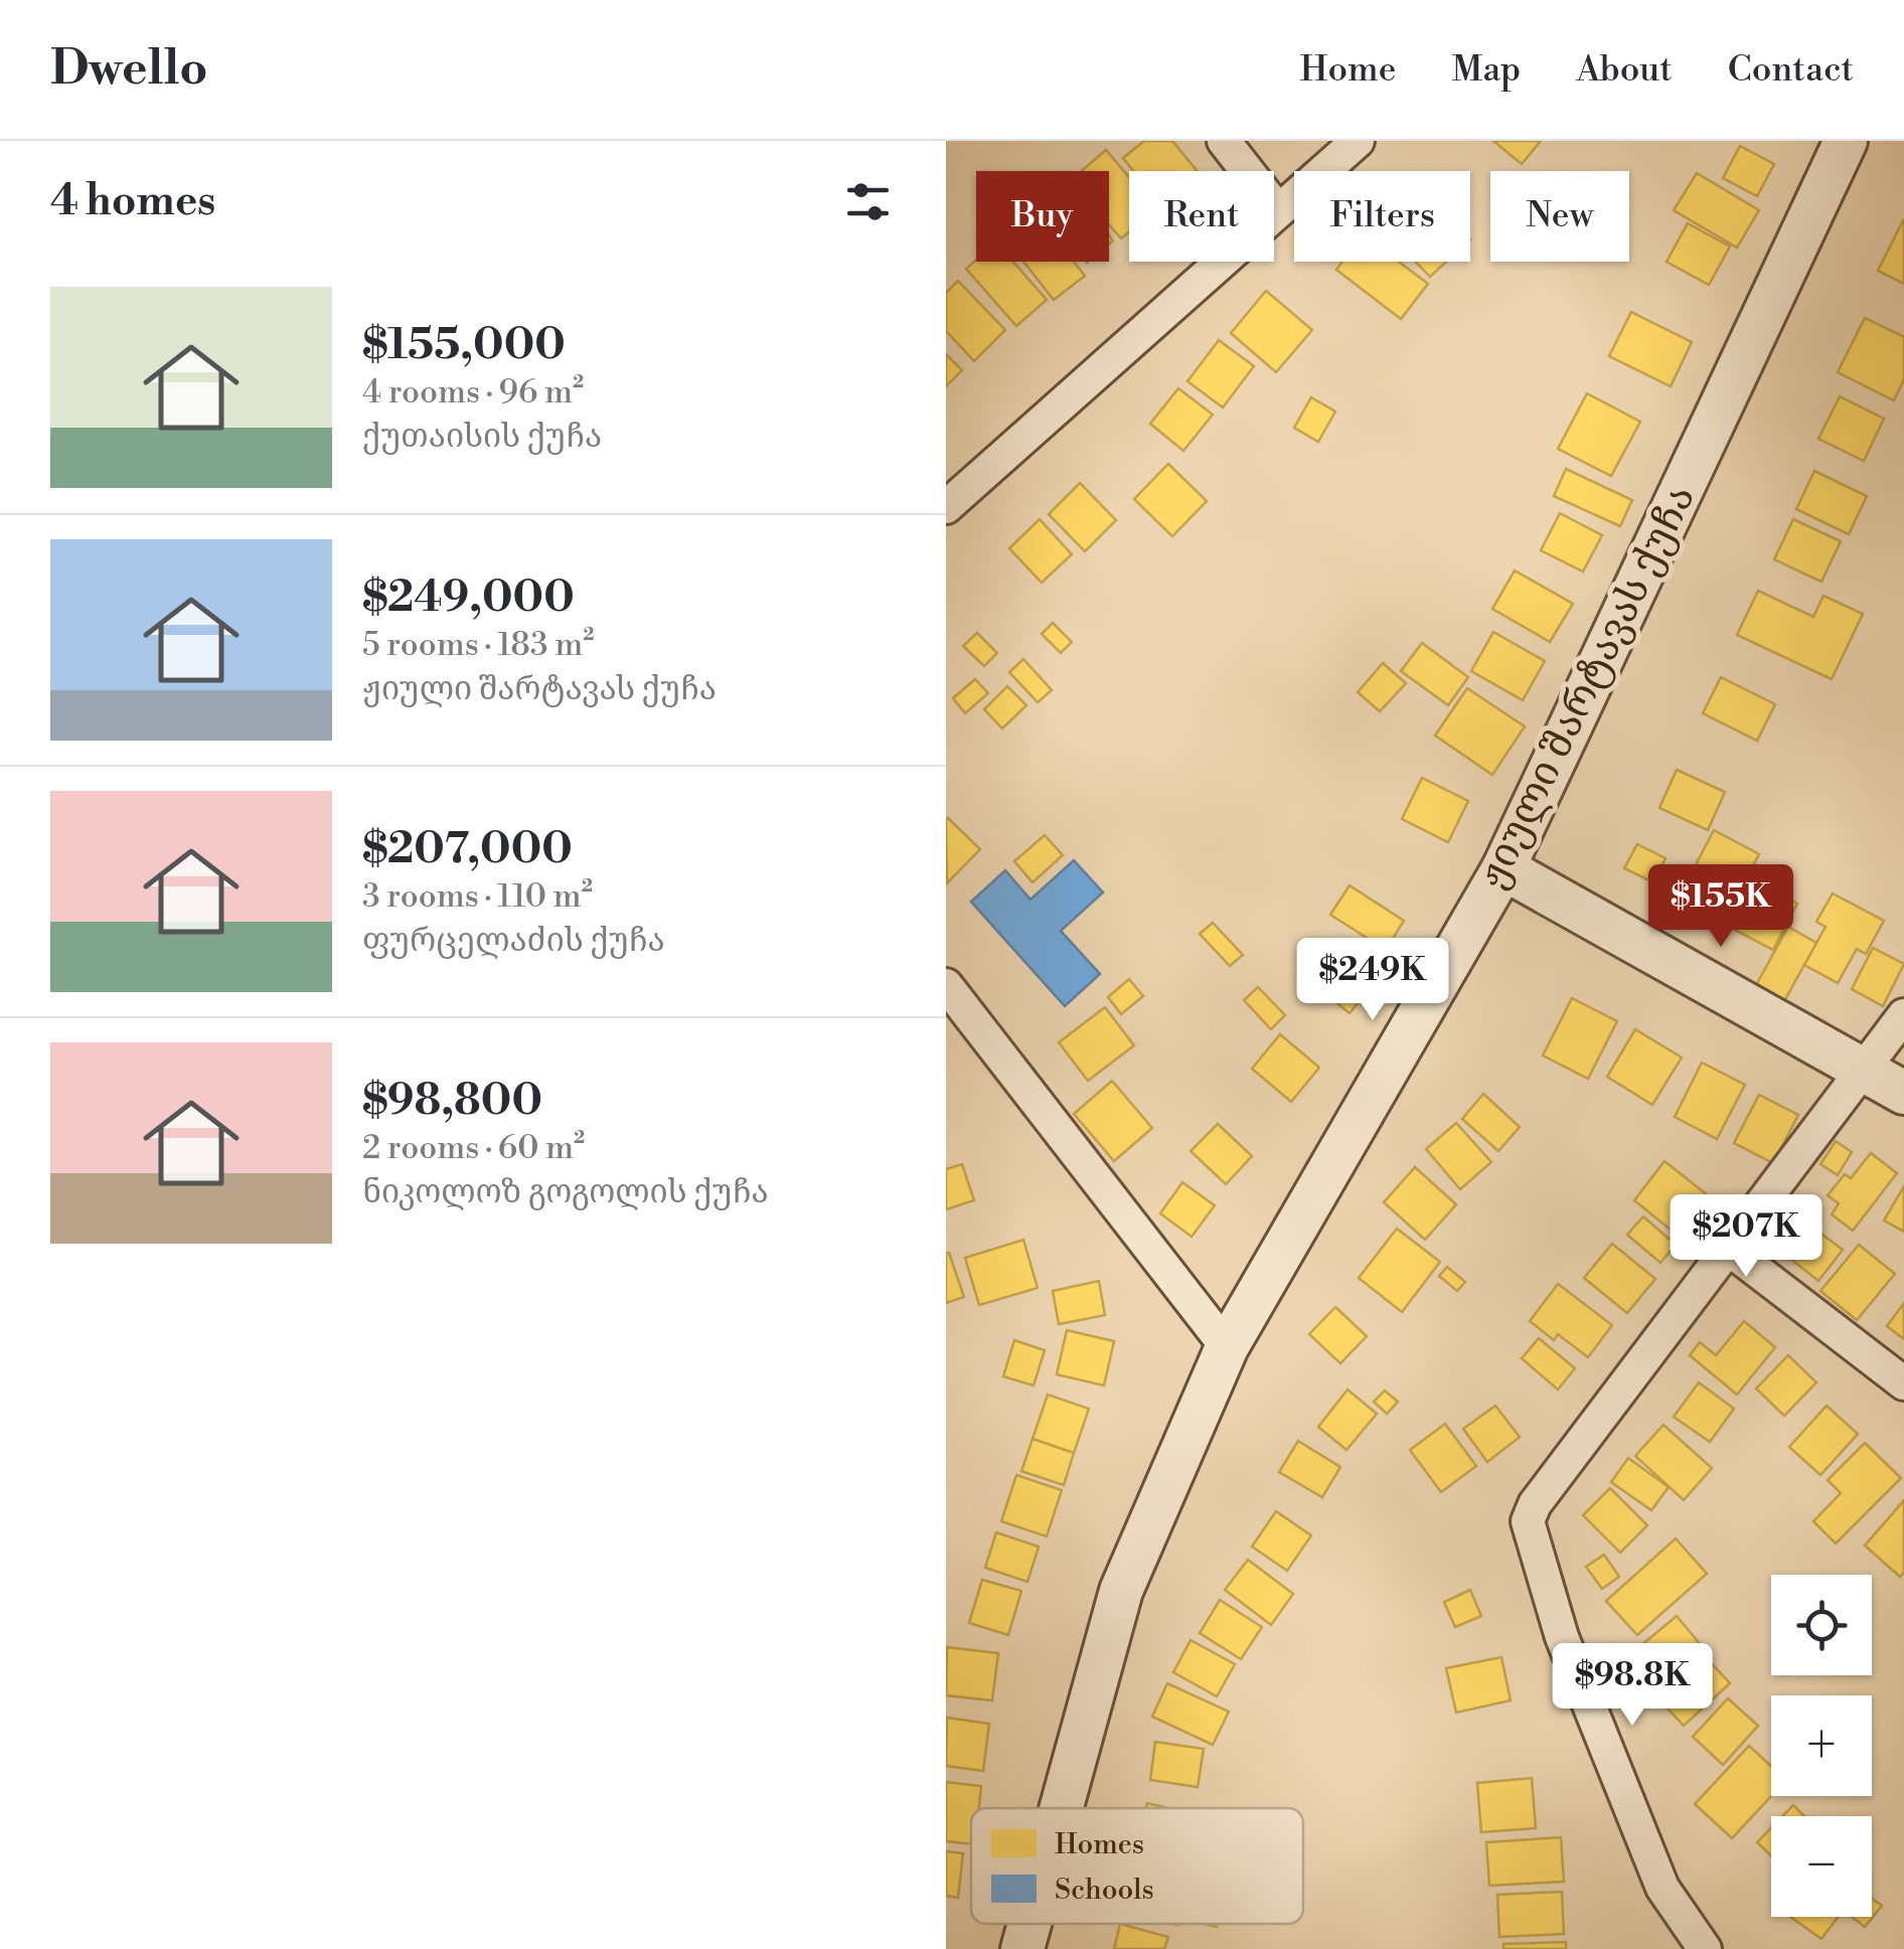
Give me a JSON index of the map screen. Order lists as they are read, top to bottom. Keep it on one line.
{"streets":{"street":["ჟიული შარტავას ქუჩა"]},"legend":["Homes","Schools"],"page":{"header":"Dwello","nav":["Home","Map","About","Contact"],"heading":"4 homes","chip":["Buy","Rent","Filters","New"],"list":[{"name":"$155,000","note":"4 rooms · 96 m² · ქუთაისის ქუჩა"},{"name":"$249,000","note":"5 rooms · 183 m² · ჟიული შარტავას ქუჩა"},{"name":"$207,000","note":"3 rooms · 110 m² · ფურცელაძის ქუჩა"},{"name":"$98,800","note":"2 rooms · 60 m² · ნიკოლოზ გოგოლის ქუჩა"}],"price":["$155K","$249K","$207K","$98.8K"],"map_buttons":["+","−"]}}
